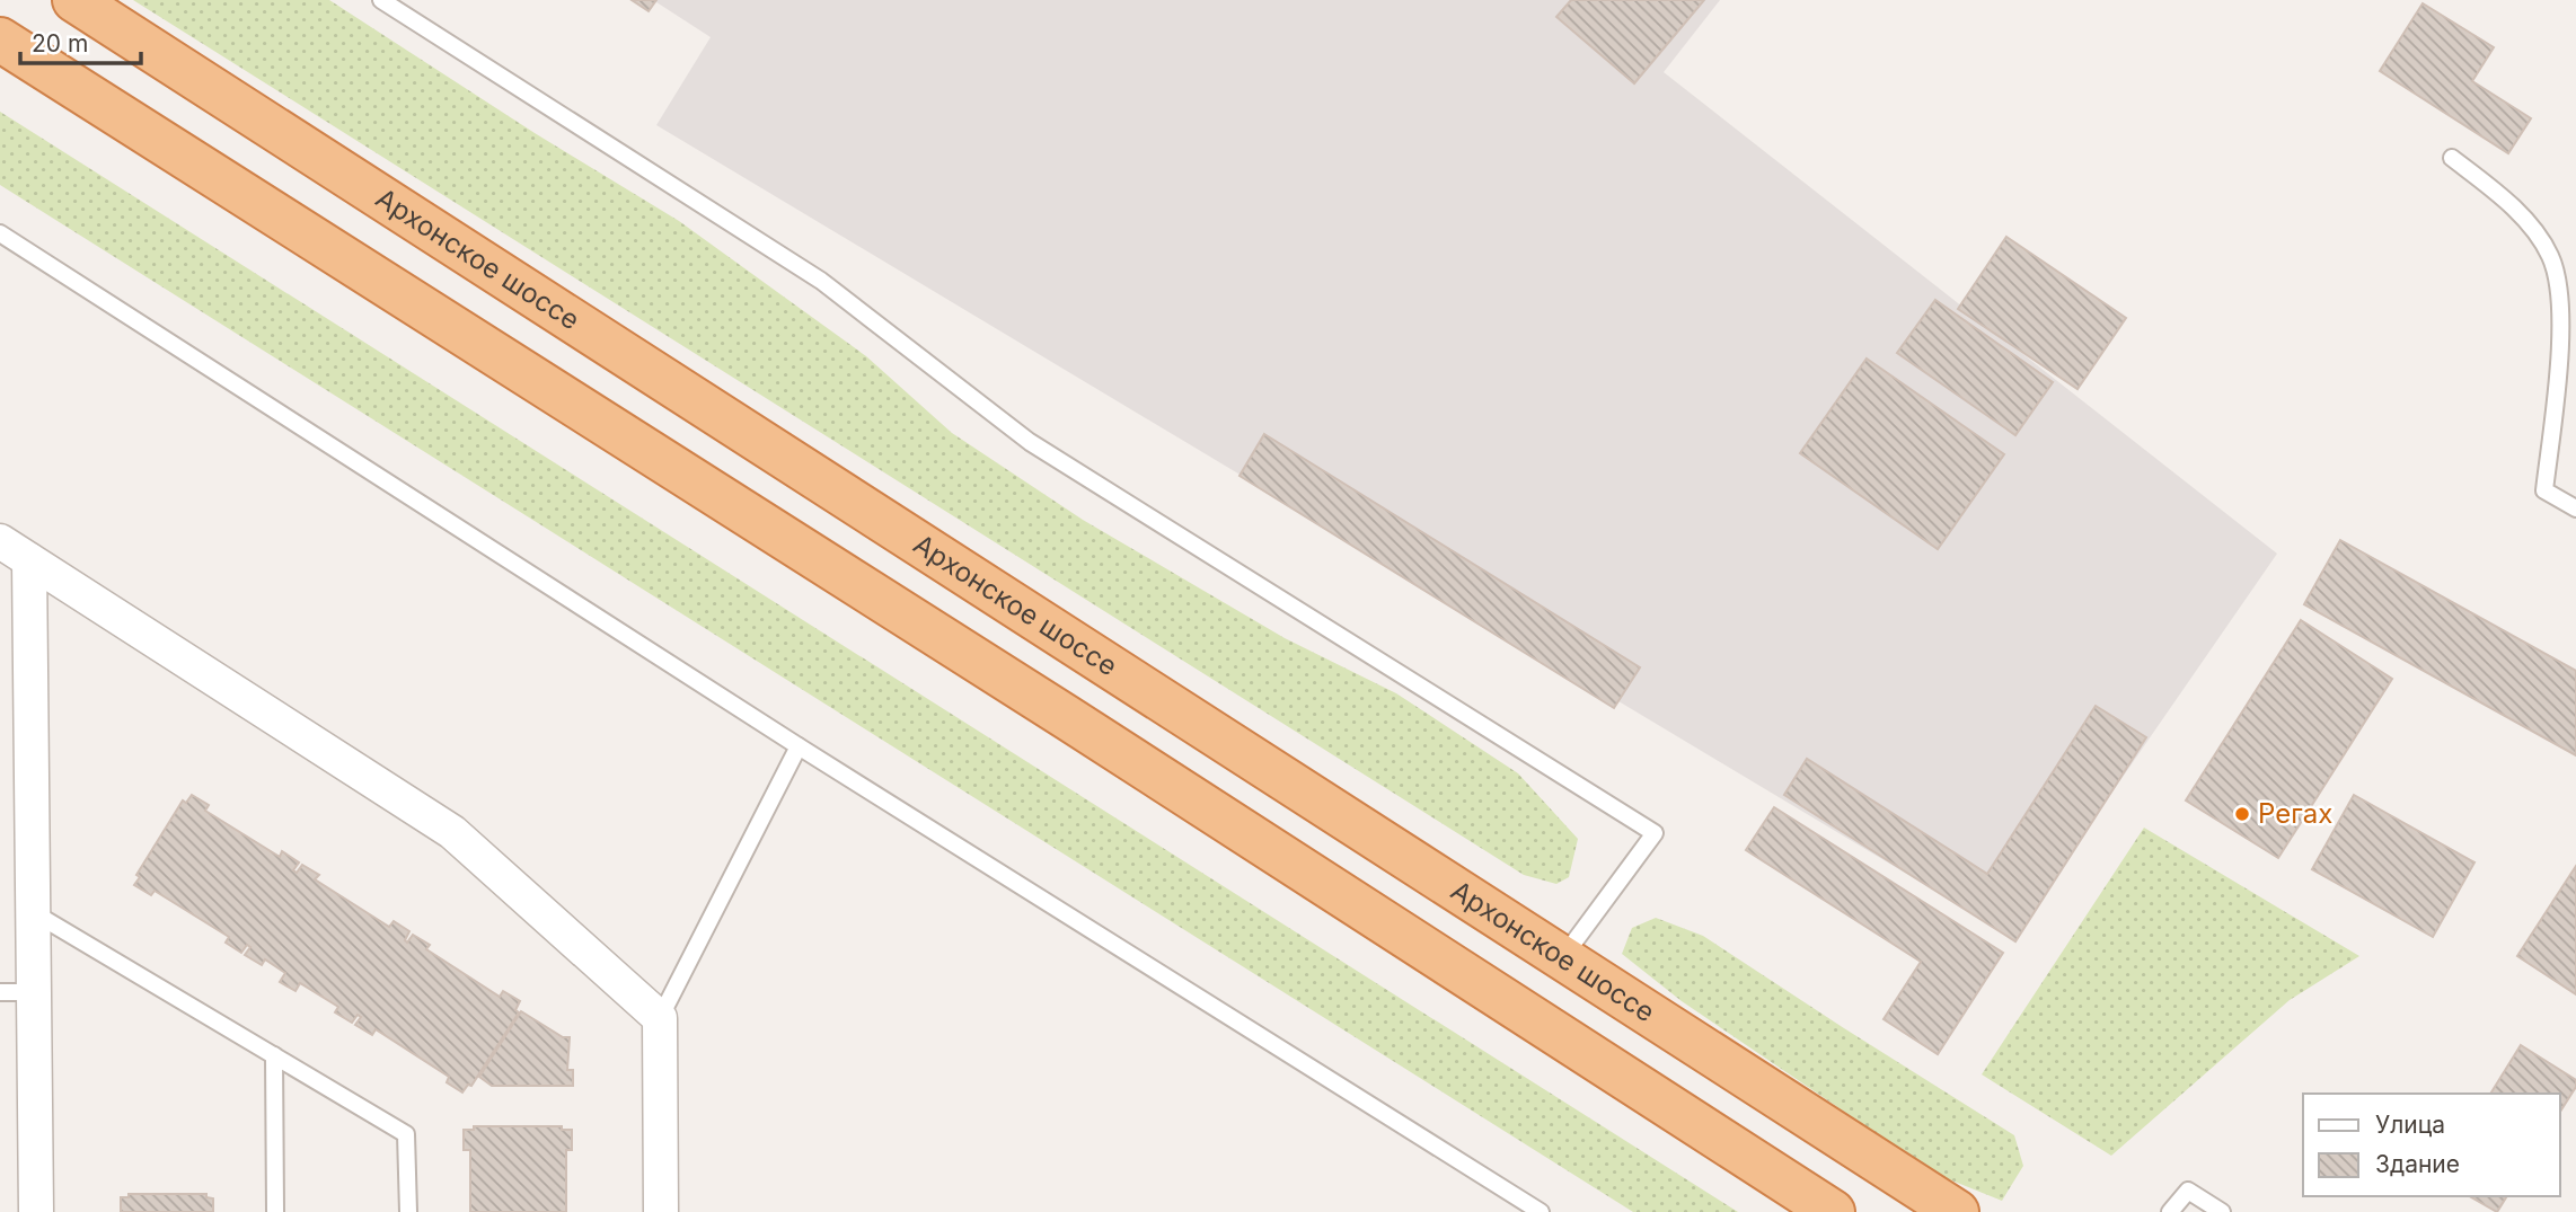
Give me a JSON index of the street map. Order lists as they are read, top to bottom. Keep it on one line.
{"streets":{"highway":["Архонское шоссе"]},"places":["Регах"],"legend":["Улица","Здание"],"scale_bar":"20 m"}
